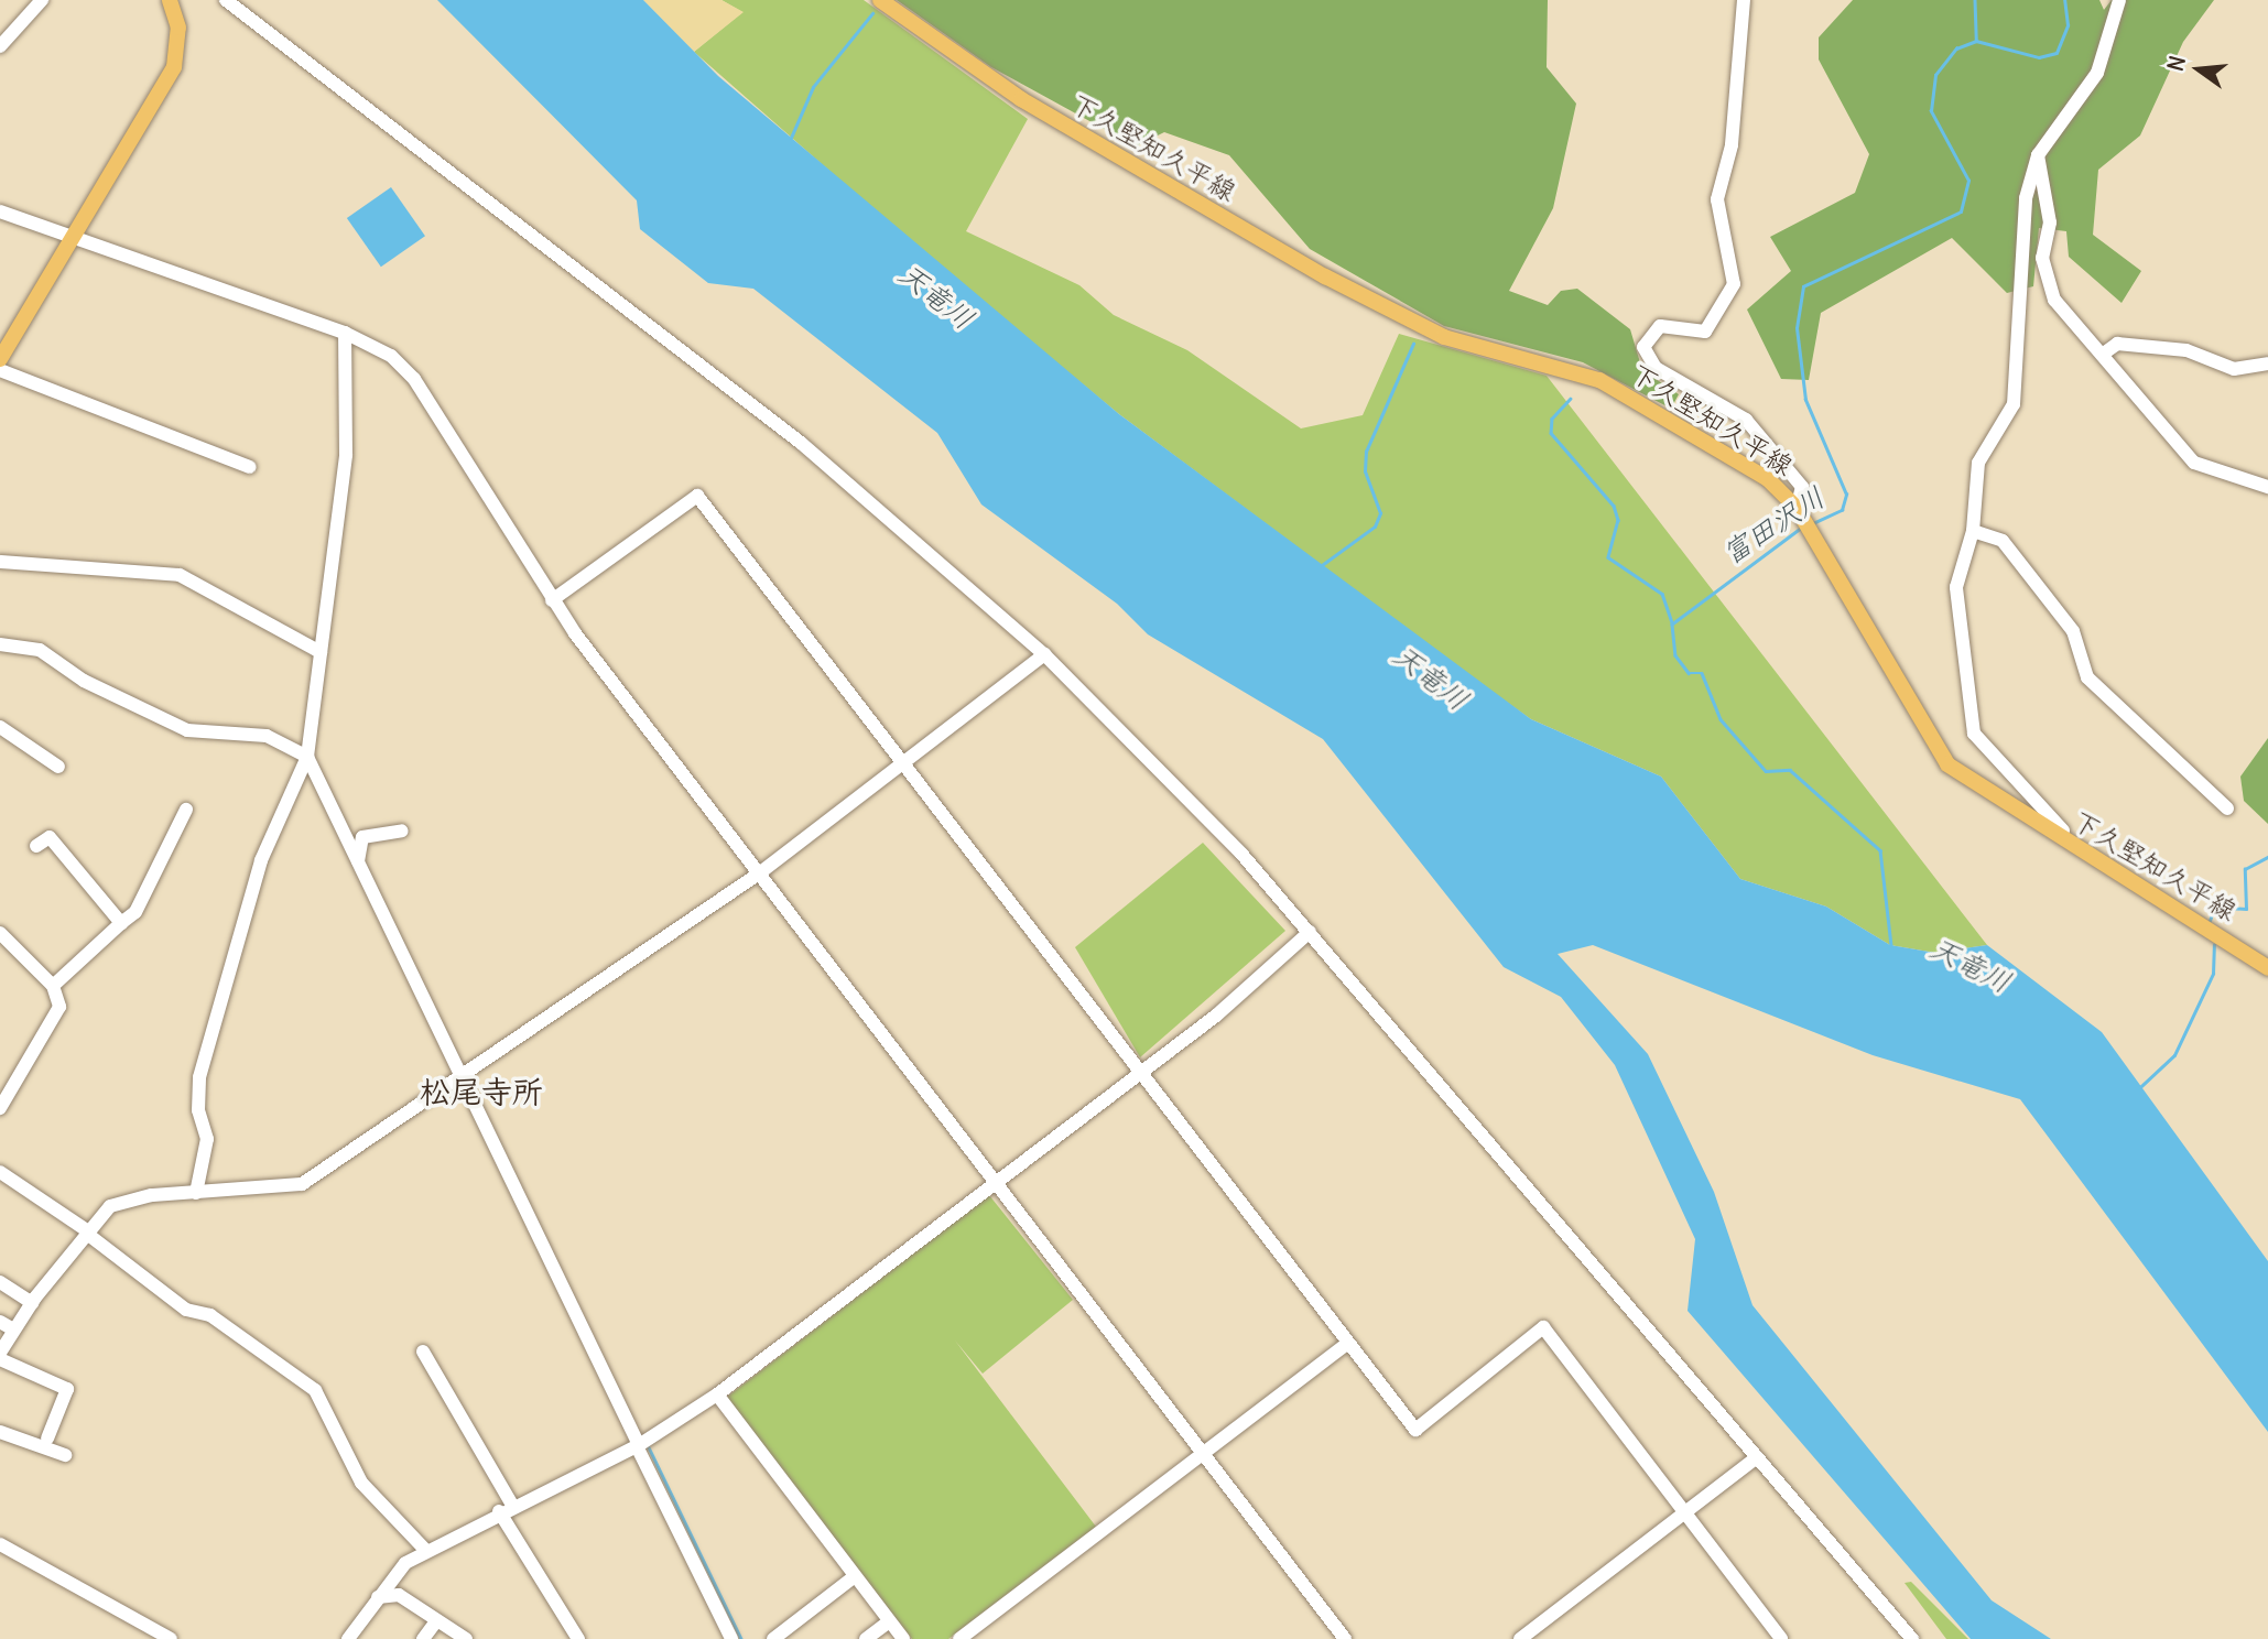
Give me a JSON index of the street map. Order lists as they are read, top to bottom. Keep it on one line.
{"streets":{"main road":["下久堅知久平線"]},"districts":["松尾寺所"],"water":["天竜川","富田沢川"],"north":"left"}
